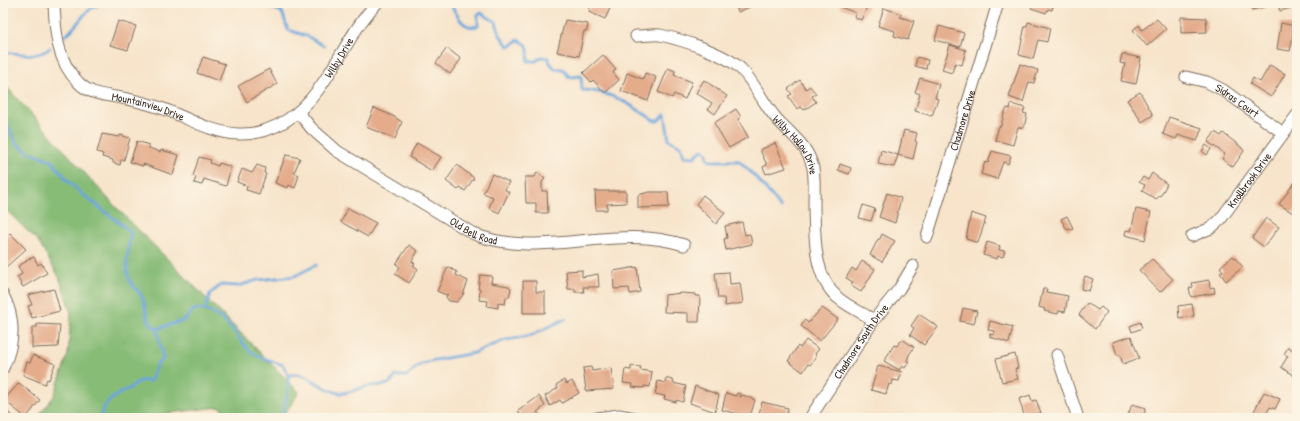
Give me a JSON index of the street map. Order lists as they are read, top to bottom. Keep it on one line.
{"streets":{"street":["Wilby Drive","Sidras Court","Mountainview Drive","Chadmore Drive","Wilby Hollow Drive","Knollbrook Drive","Old Bell Road","Chadmore South Drive"]},"crossings":[["Wilby Drive","Mountainview Drive"],["Wilby Drive","Old Bell Road"],["Sidras Court","Knollbrook Drive"],["Mountainview Drive","Old Bell Road"],["Wilby Hollow Drive","Chadmore South Drive"]]}
